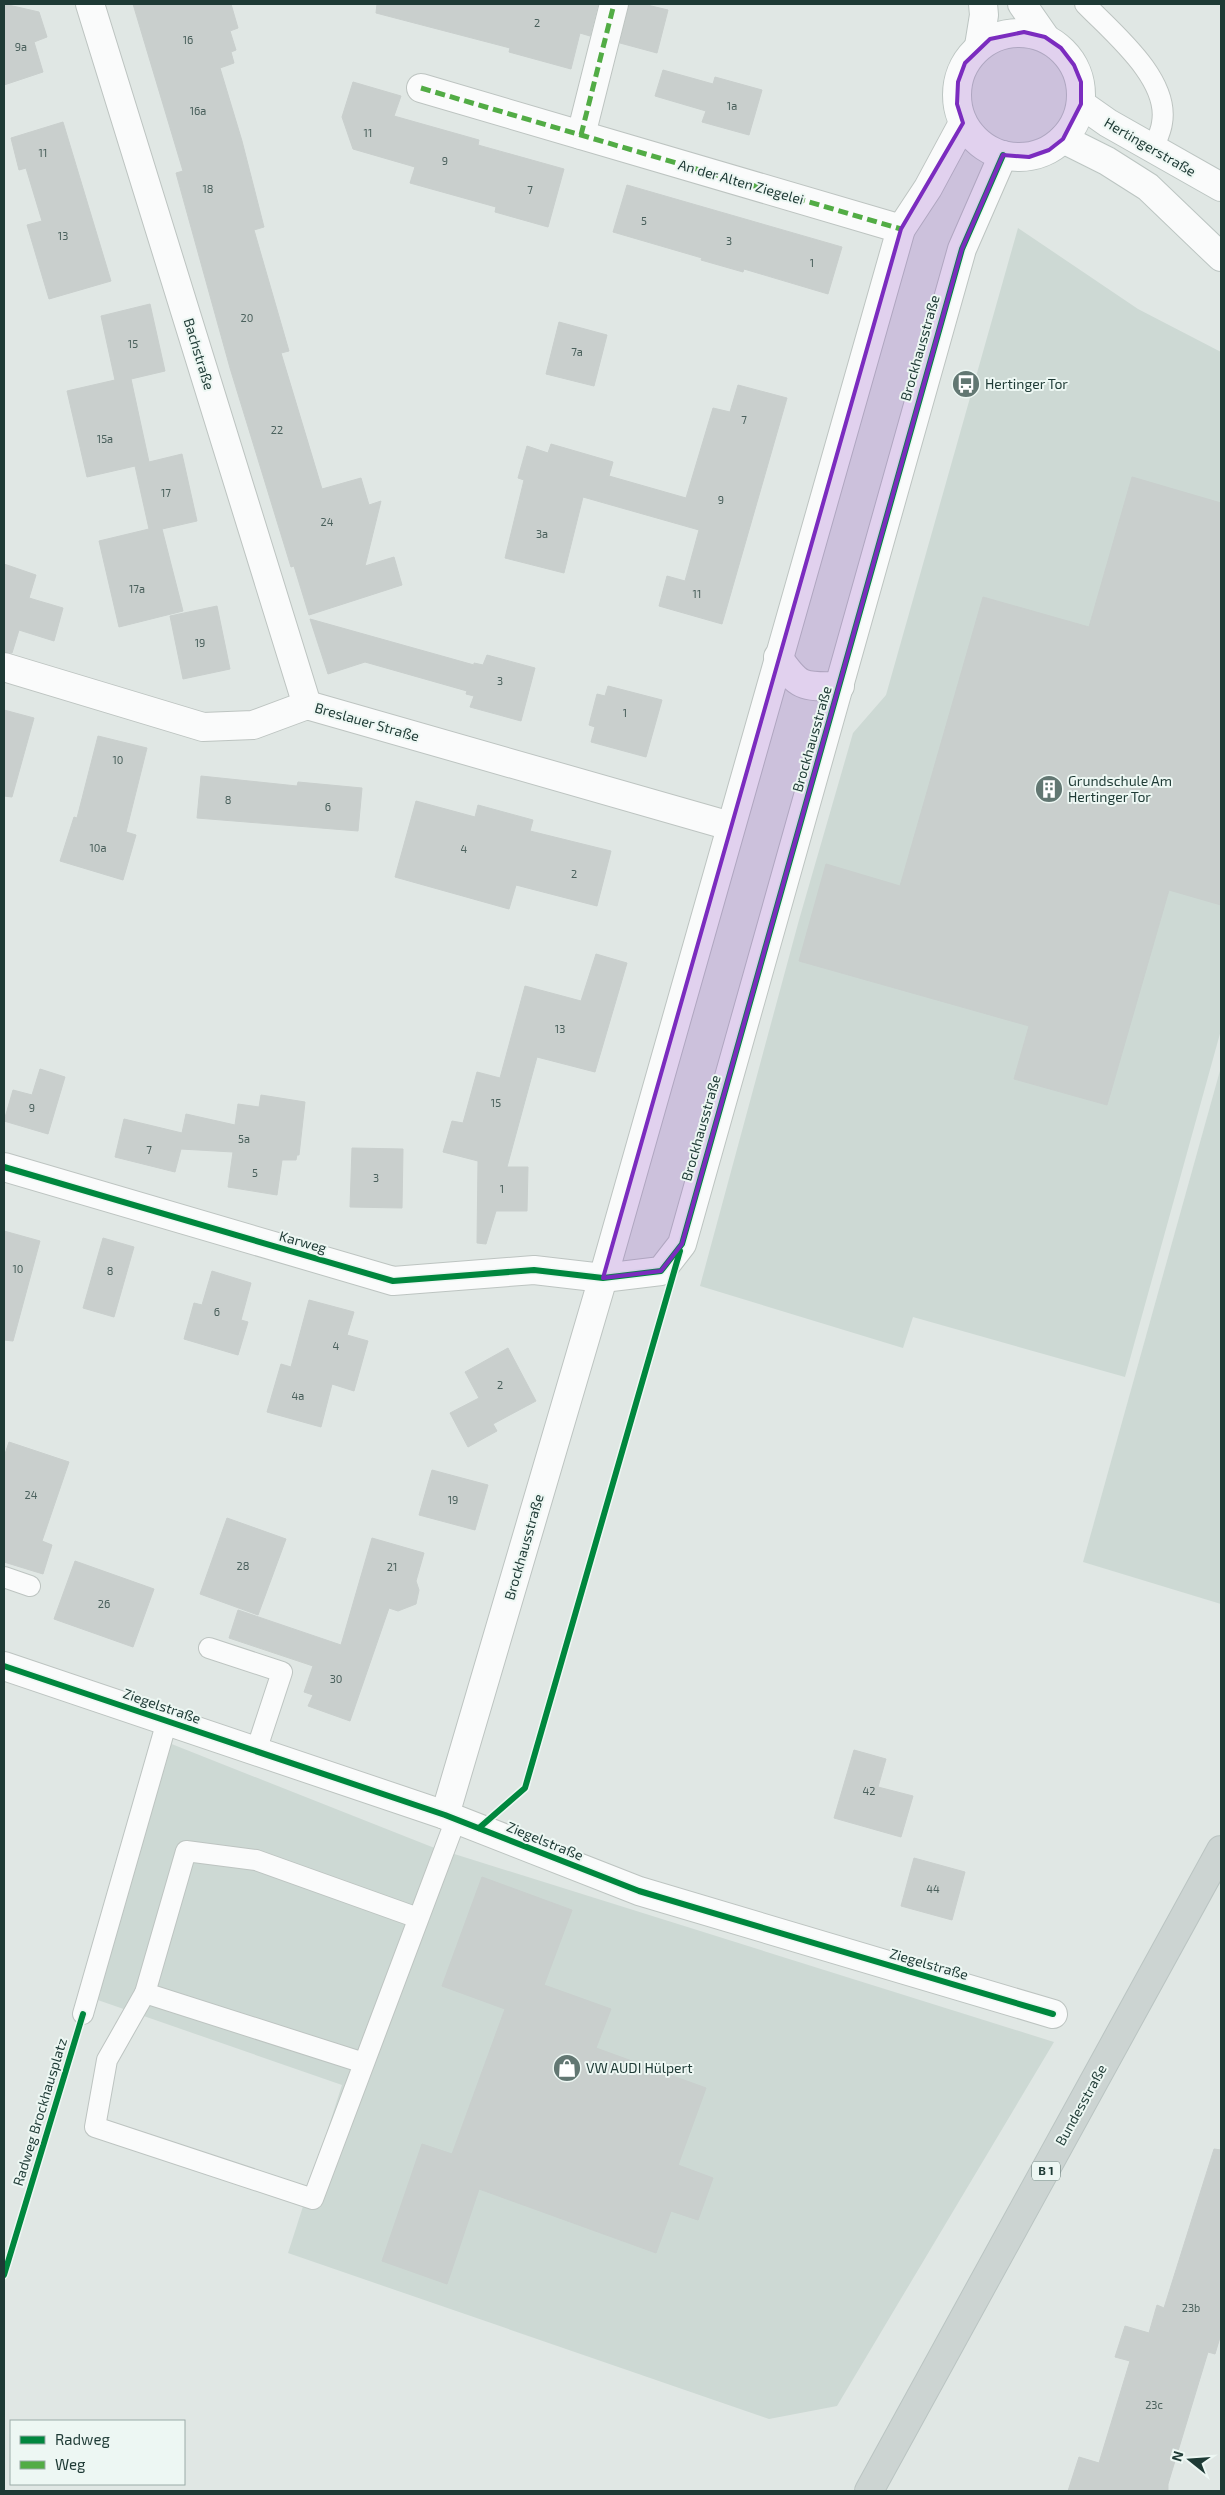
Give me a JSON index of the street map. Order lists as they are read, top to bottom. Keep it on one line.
{"streets":{"main road":["Bundesstraße","B 1"],"street":["Hertingerstraße","An der Alten Ziegelei","Brockhausstraße","Bachstraße","Breslauer Straße","Karweg","Ziegelstraße"],"cycle path":["Radweg Brockhausplatz"]},"crossings":[["Hertingerstraße","Brockhausstraße"],["An der Alten Ziegelei","Brockhausstraße"],["Brockhausstraße","Breslauer Straße"],["Brockhausstraße","Karweg"],["Brockhausstraße","Ziegelstraße"],["Bachstraße","Breslauer Straße"]],"places":{"bus stop":["Hertinger Tor"],"building":["Grundschule Am Hertinger Tor"],"shop":["VW AUDI Hülpert"]},"house_numbers":["2","16","9a","1a","16a","11","11","9","18","7","5","13","3","1","20","15","7a","7","22","15a","17","9","24","3a","17a","11","19","3","1","10","8","6","10a","4","2","13","15","9","5a","7","5","3","1","10","8","6","4","2","4a","24","19","28","21","26","30","42","44","23b","23c"],"legend":["Radweg","Weg"],"north":"left"}
